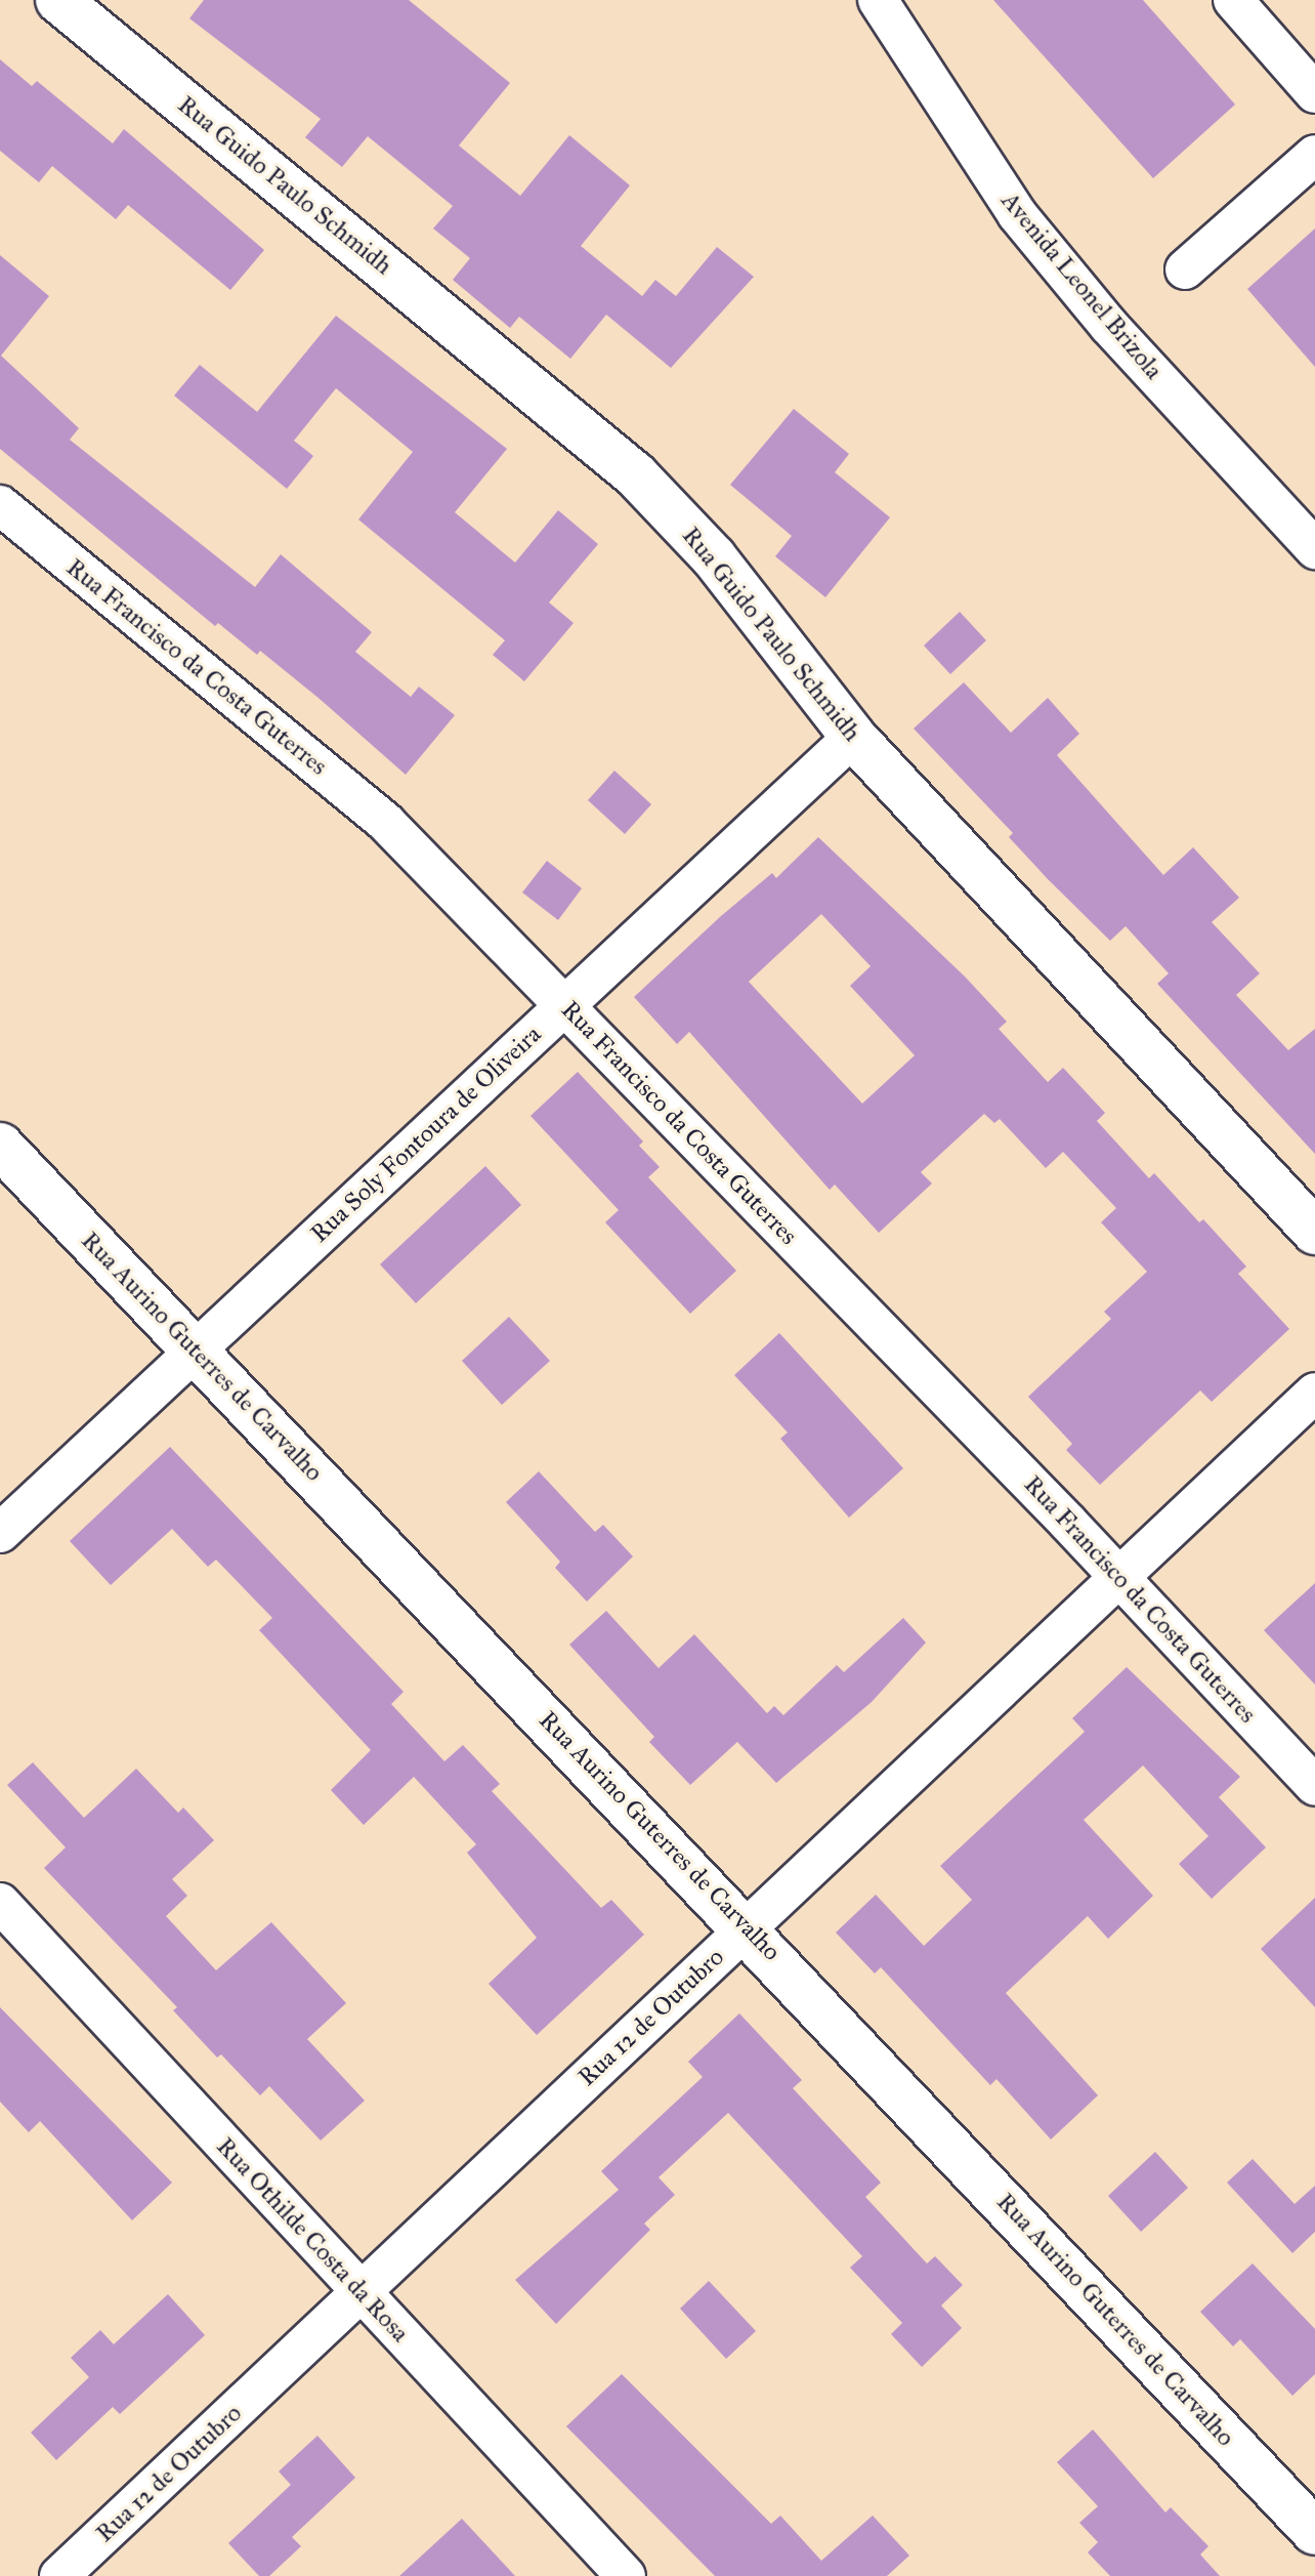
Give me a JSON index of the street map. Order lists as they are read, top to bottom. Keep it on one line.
{"streets":{"street":["Rua Guido Paulo Schmidh","Avenida Leonel Brizola","Rua Francisco da Costa Guterres","Rua Soly Fontoura de Oliveira","Rua Aurino Guterres de Carvalho","Rua 12 de Outubro","Rua Othilde Costa da Rosa"]},"crossings":[["Rua Guido Paulo Schmidh","Rua Soly Fontoura de Oliveira"],["Rua Francisco da Costa Guterres","Rua Soly Fontoura de Oliveira"],["Rua Francisco da Costa Guterres","Rua 12 de Outubro"],["Rua Soly Fontoura de Oliveira","Rua Aurino Guterres de Carvalho"],["Rua Aurino Guterres de Carvalho","Rua 12 de Outubro"],["Rua 12 de Outubro","Rua Othilde Costa da Rosa"]]}
